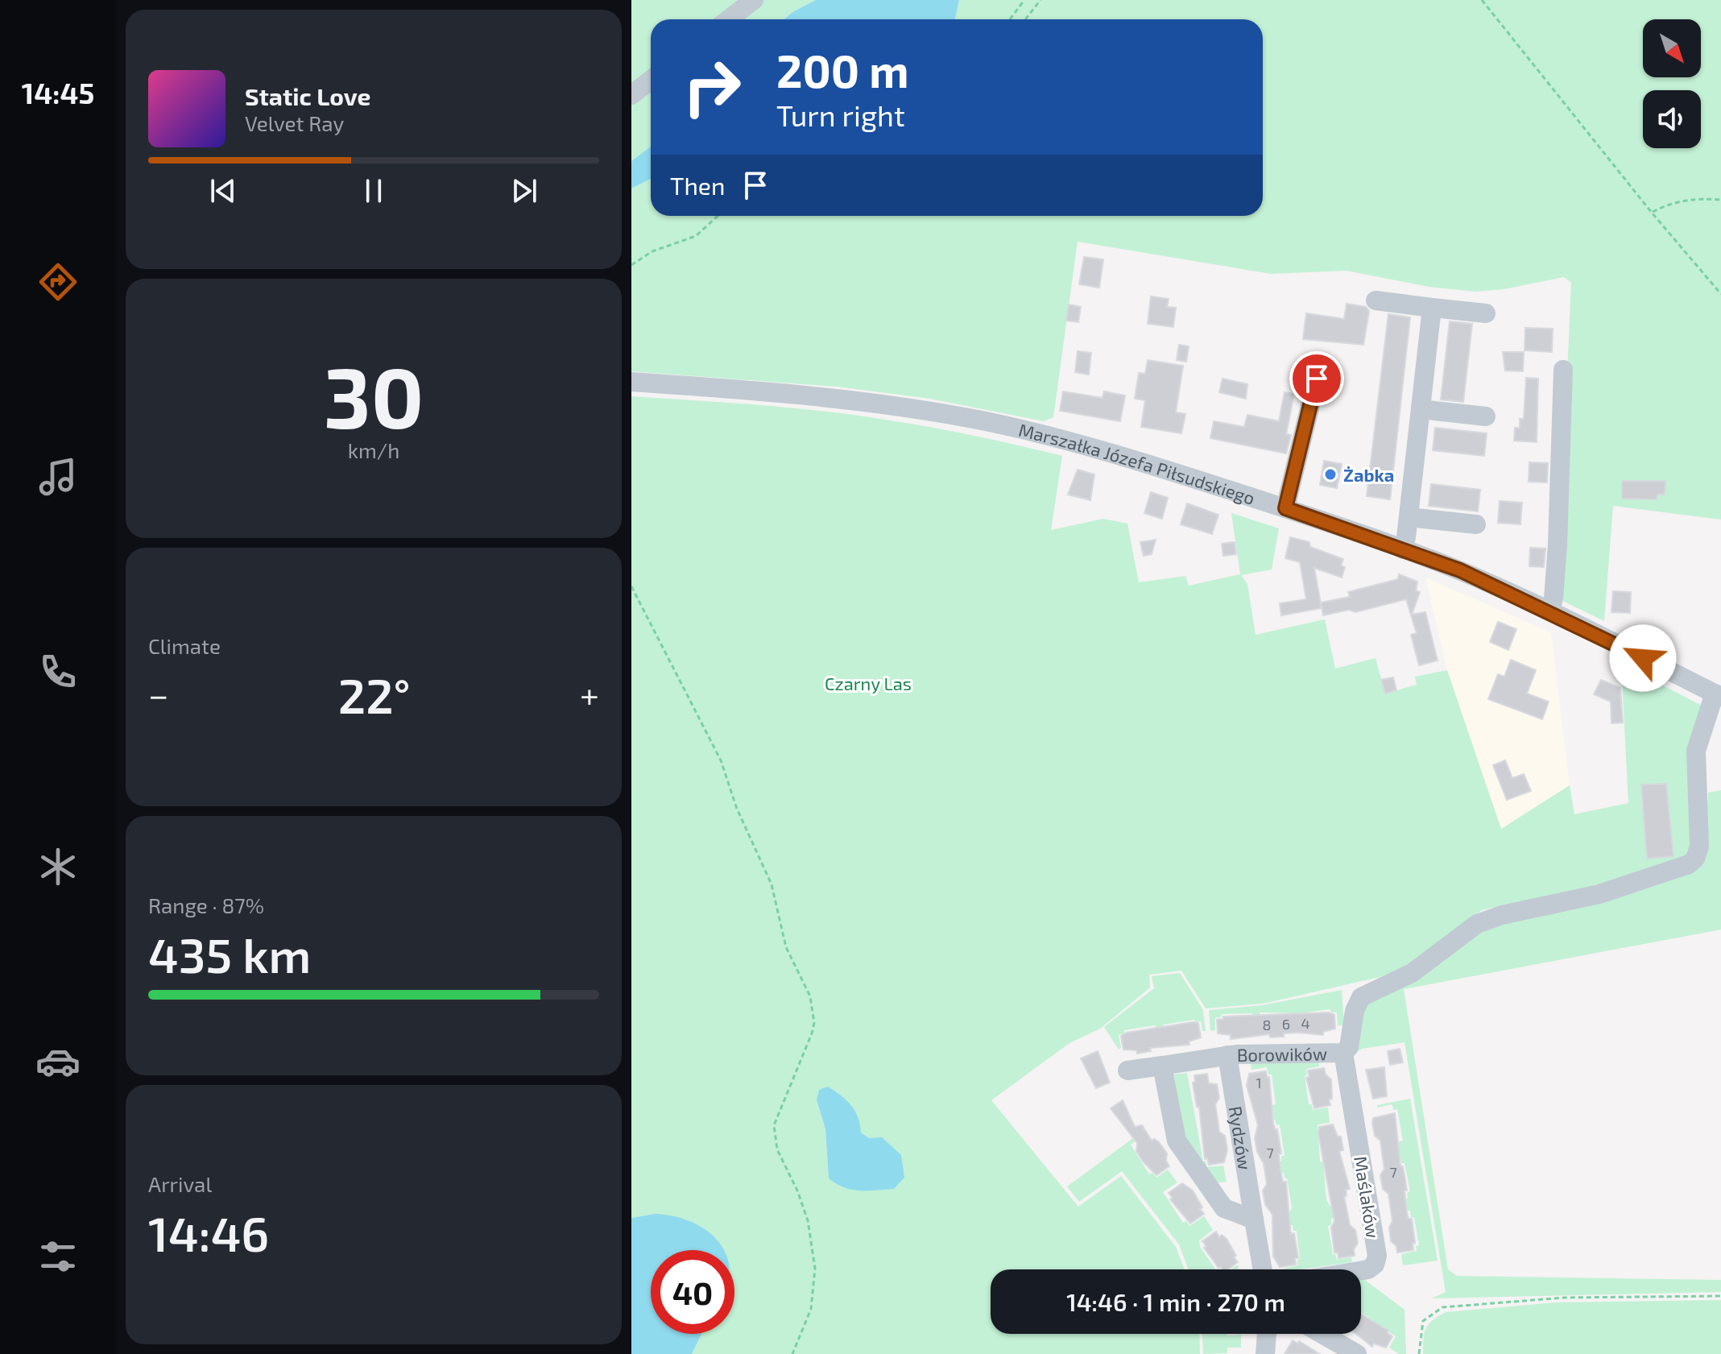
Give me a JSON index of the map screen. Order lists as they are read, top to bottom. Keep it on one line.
{"streets":{"street":["Marszałka Józefa Piłsudskiego","Borowików","Rydzów","Maślaków"]},"crossings":[["Marszałka Józefa Piłsudskiego","Borowików"],["Borowików","Rydzów"],["Borowików","Maślaków"]],"parks":["Czarny Las"],"places":["Żabka"],"house_numbers":["4","6","8","1","7","7"],"north":"bottom right","page":{"tabs":"14:45","turn":["200 m","Turn right"],"song":["Static Love","Velvet Ray"],"then":"Then","tile":[["30","km/h"],"Climate",["Range · 87%","435 km"],["Arrival","14:46"]],"heat":["−","22°","+"],"limit":"40","trip":"14:46 · 1 min · 270 m"}}
